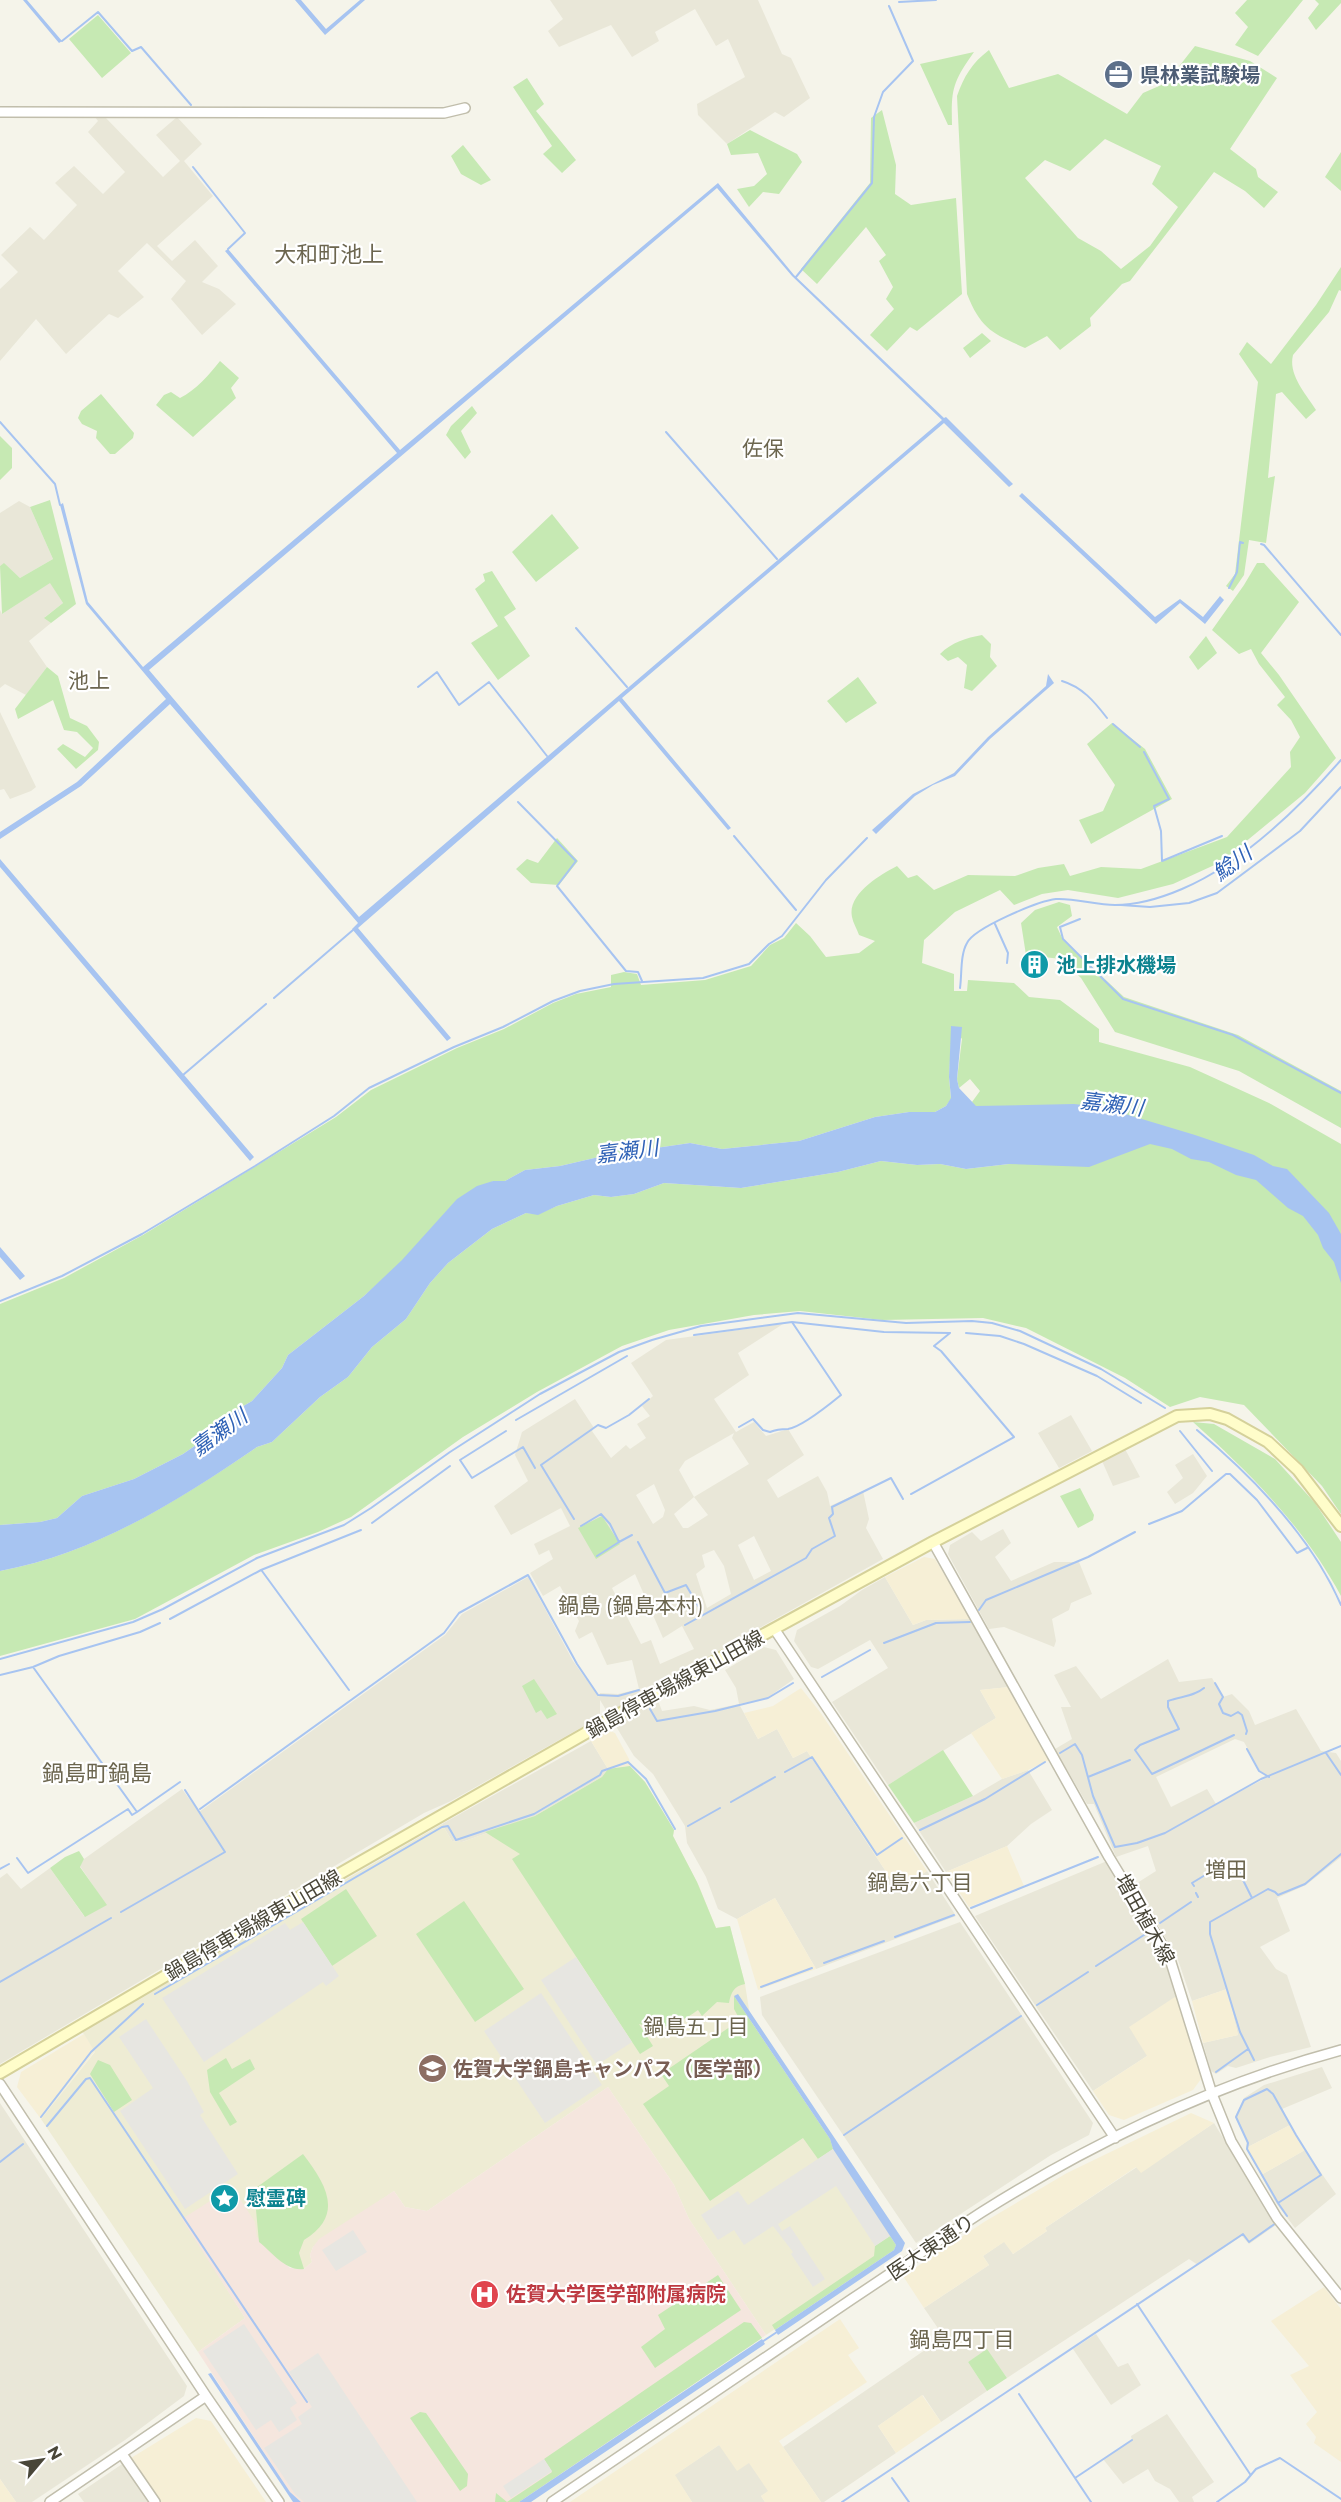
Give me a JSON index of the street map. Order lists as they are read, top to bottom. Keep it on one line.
{"streets":{"main road":["鍋島停車場線東山田線"],"street":["増田植木線","医大東通り"]},"crossings":[["鍋島停車場線東山田線","増田植木線"],["増田植木線","医大東通り"]],"districts":["大和町池上","佐保","池上","鍋島 (鍋島本村)","鍋島町鍋島","増田","鍋島六丁目","鍋島五丁目","鍋島四丁目"],"water":["鯰川","嘉瀬川"],"places":{"office":["県林業試験場"],"building":["池上排水機場"],"school or university":["佐賀大学鍋島キャンパス（医学部）"],"place":["慰霊碑"],"hospital":["佐賀大学医学部附属病院"]},"north":"top right"}
